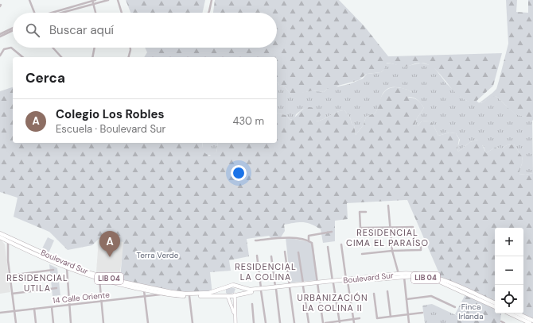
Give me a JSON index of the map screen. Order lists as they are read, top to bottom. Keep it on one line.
{"streets":{"highway":["Boulevard Sur","LIB 04"],"street":["14 Calle Oriente"]},"crossings":[["Boulevard Sur","LIB 04"],["Boulevard Sur","14 Calle Oriente"]],"districts":["RESIDENCIAL CIMA EL PARAÍSO","RESIDENCIAL LA COLINA","RESIDENCIAL UTILA","URBANIZACIÓN LA COLINA II"],"parks":["Terra Verde","Finca Irlanda"],"page":{"search":"Buscar aquí","heading":"Cerca","list":[{"mark":"A","name":"Colegio Los Robles","note":"Escuela · Boulevard Sur","value":"430 m"}],"map_buttons":["+","−"],"pins":"A"}}
